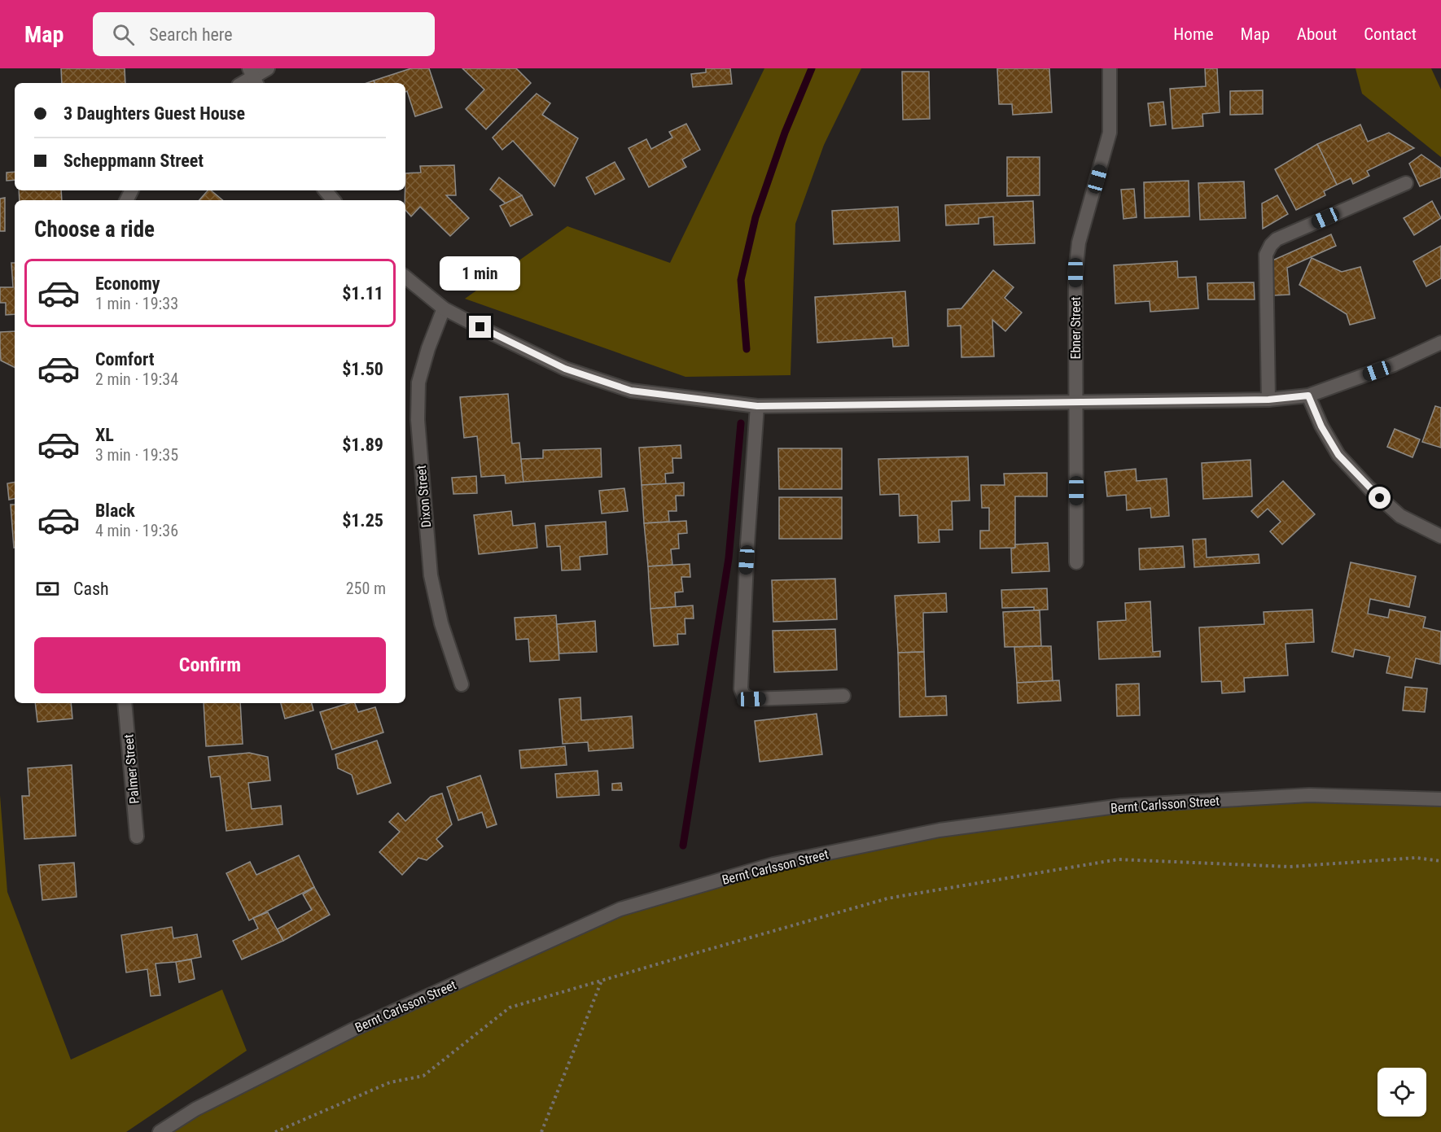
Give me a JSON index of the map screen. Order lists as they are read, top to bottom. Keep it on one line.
{"streets":{"street":["Ebner Street","Dixon Street","Palmer Street","Bernt Carlsson Street"]},"page":{"header":"Map","search":"Search here","nav":["Home","Map","About","Contact"],"banner":["3 Daughters Guest House","Scheppmann Street"],"heading":"Choose a ride","bubble":"1 min","list":[{"name":"Economy","note":"1 min · 19:33","value":"$1.11"},{"name":"Comfort","note":"2 min · 19:34","value":"$1.50"},{"name":"XL","note":"3 min · 19:35","value":"$1.89"},{"name":"Black","note":"4 min · 19:36","value":"$1.25"}],"pay":["Cash","250 m"],"buttons":"Confirm"}}
